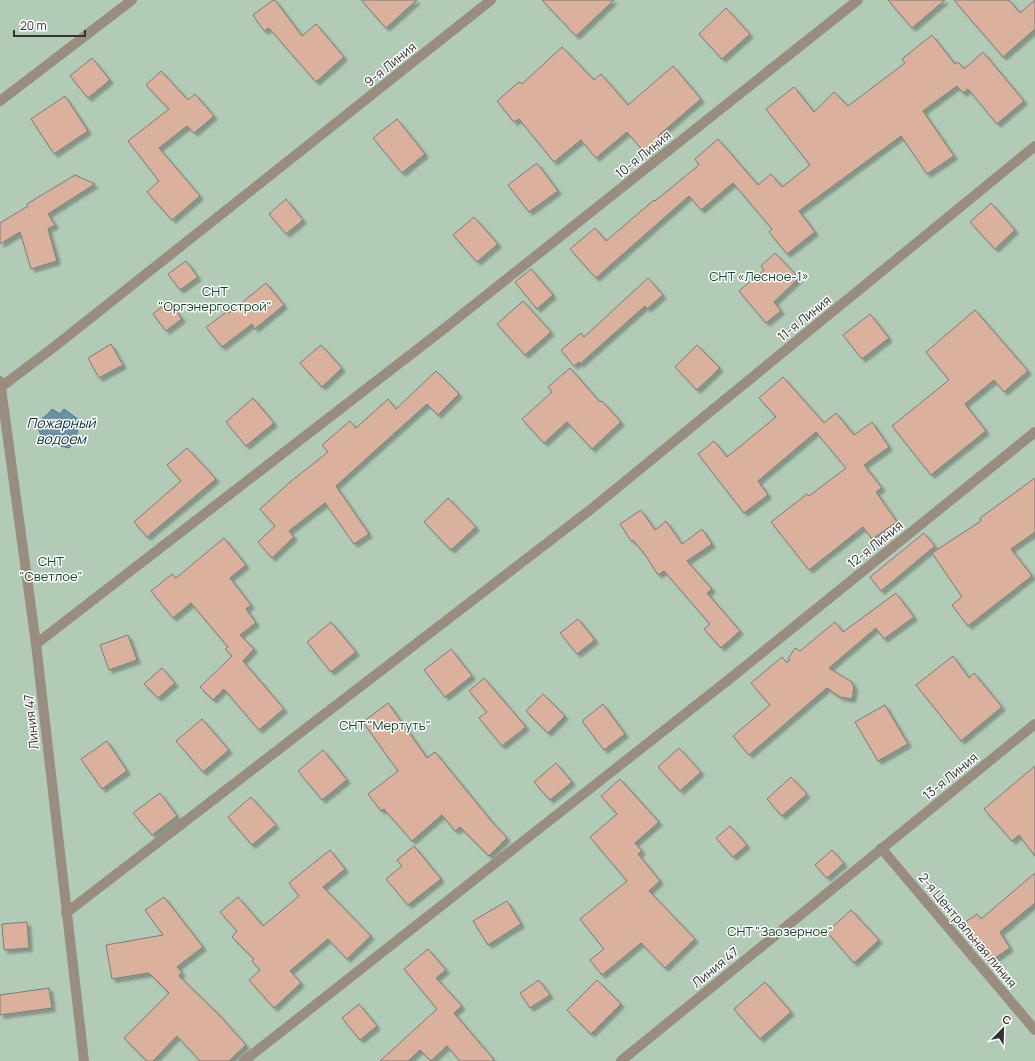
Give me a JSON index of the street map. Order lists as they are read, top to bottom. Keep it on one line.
{"streets":{"street":["9-я Линия","10-я Линия","11-я Линия","12-я Линия","Линия 47","13-я Линия","2-я Центральная линия"]},"crossings":[["9-я Линия","Линия 47"],["10-я Линия","Линия 47"],["11-я Линия","Линия 47"],["Линия 47","13-я Линия"],["Линия 47","2-я Центральная линия"],["13-я Линия","2-я Центральная линия"]],"water":["Пожарный водоем"],"parks":["СНТ «Лесное-1»","СНТ \"Оргэнергострой\"","СНТ \"Светлое\"","СНТ \"Мертуть\"","СНТ \"Заозерное\""],"scale_bar":"20 m","north":"top right"}
